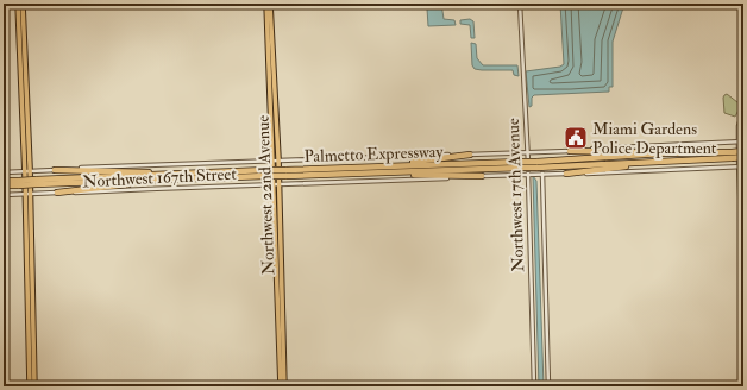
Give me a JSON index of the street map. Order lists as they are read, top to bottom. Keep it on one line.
{"streets":{"highway":["Palmetto Expressway"],"main road":["Northwest 22nd Avenue"],"street":["Northwest 167th Street","Northwest 17th Avenue"]},"crossings":[["Northwest 167th Street","Northwest 22nd Avenue"],["Northwest 167th Street","Northwest 17th Avenue"]],"places":{"public building":["Miami Gardens Police Department"]}}
